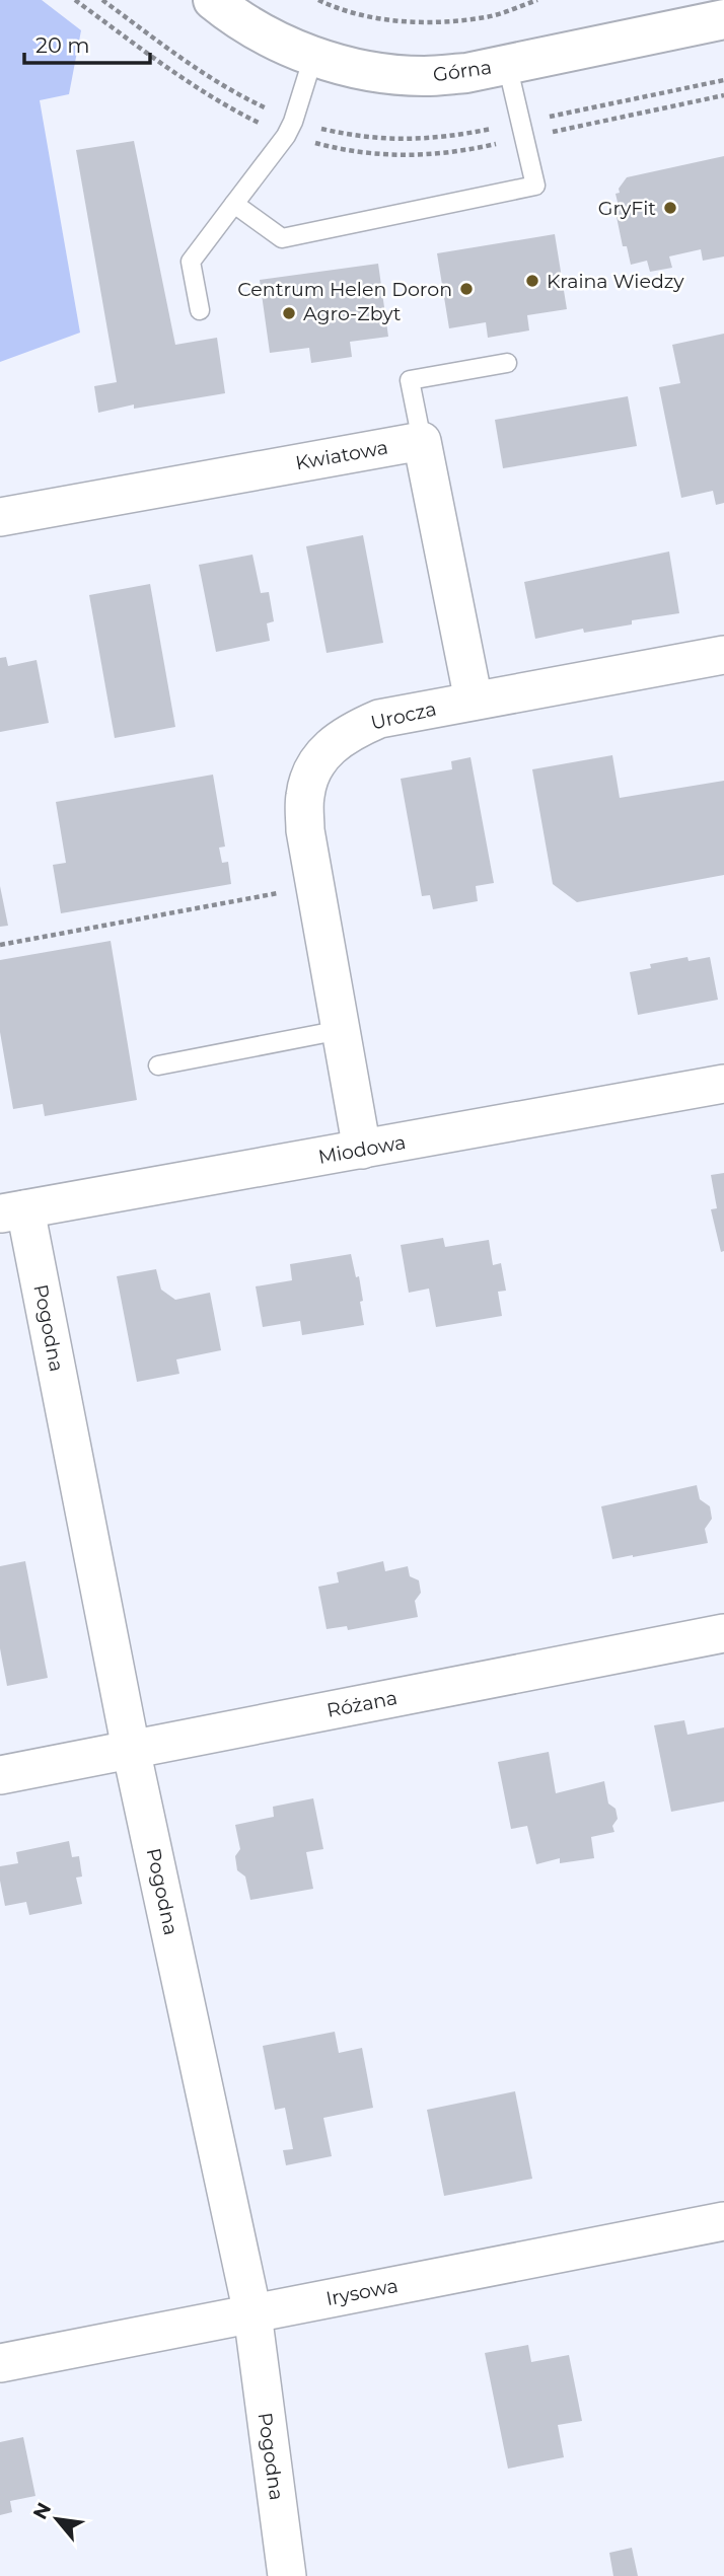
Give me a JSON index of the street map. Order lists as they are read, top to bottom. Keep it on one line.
{"streets":{"street":["Górna","Kwiatowa","Urocza","Miodowa","Pogodna","Różana","Irysowa"]},"crossings":[["Urocza","Miodowa"],["Miodowa","Pogodna"],["Pogodna","Różana"],["Pogodna","Irysowa"]],"places":["GryFit","Kraina Wiedzy","Centrum Helen Doron","Agro-Zbyt"],"scale_bar":"20 m","north":"top left"}
